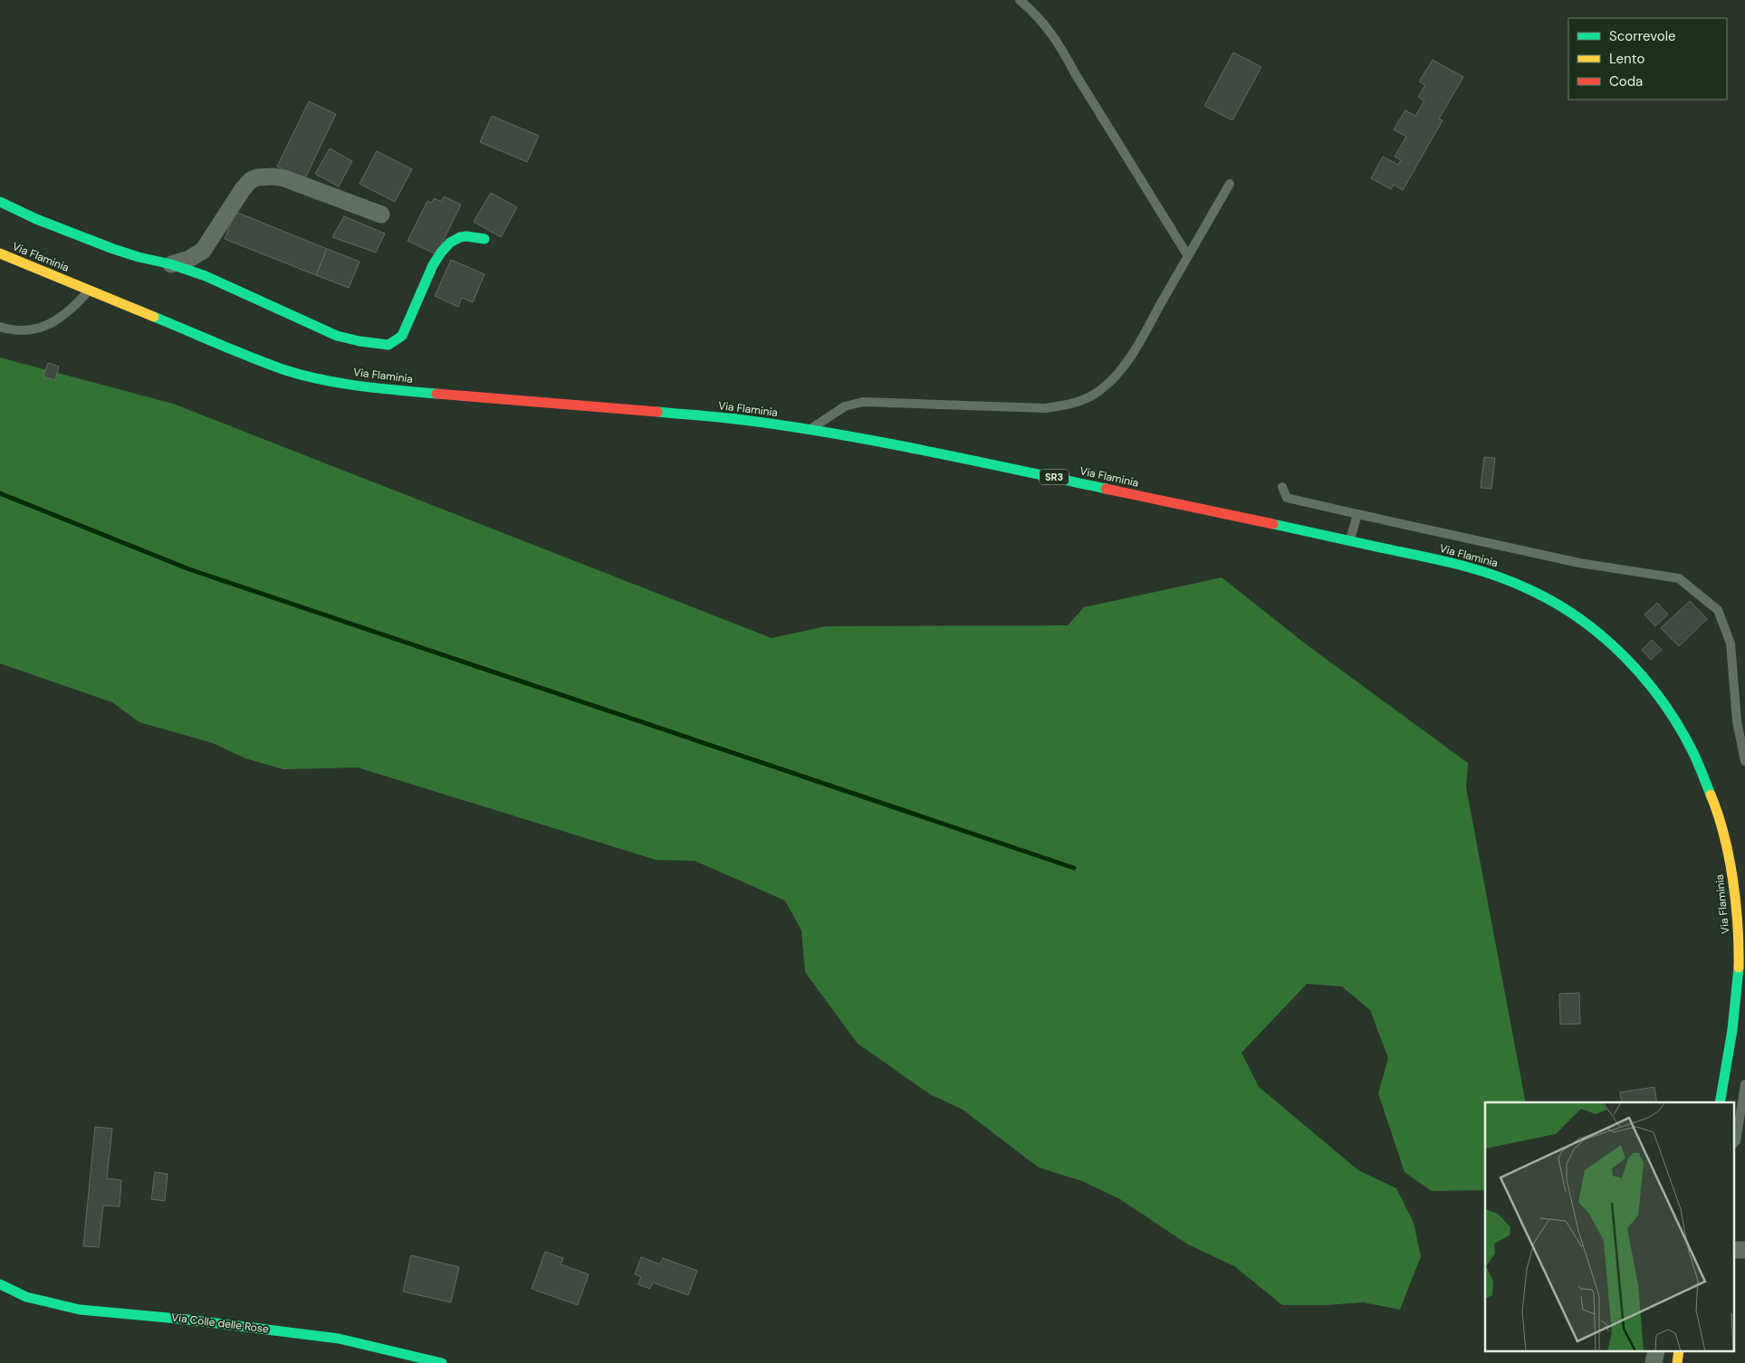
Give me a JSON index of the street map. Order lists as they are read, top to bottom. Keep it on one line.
{"streets":{"main road":["Via Flaminia","SR3","Via Colle delle Rose"]},"legend":["Scorrevole","Lento","Coda"]}
